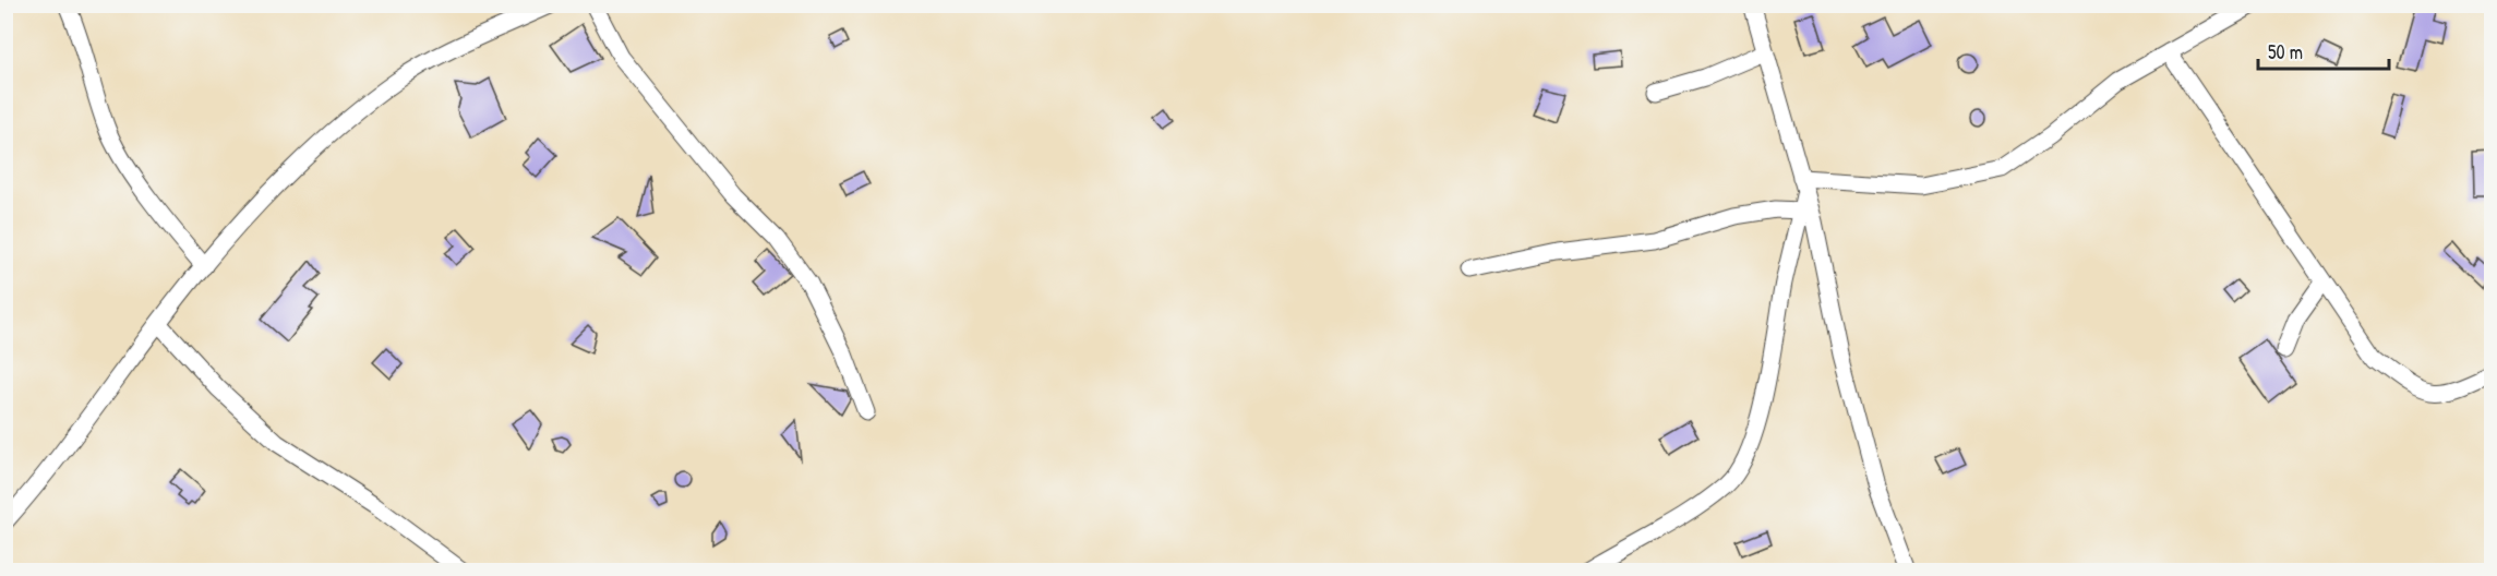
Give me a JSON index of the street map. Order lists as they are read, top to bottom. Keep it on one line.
{"scale_bar":"50 m"}
